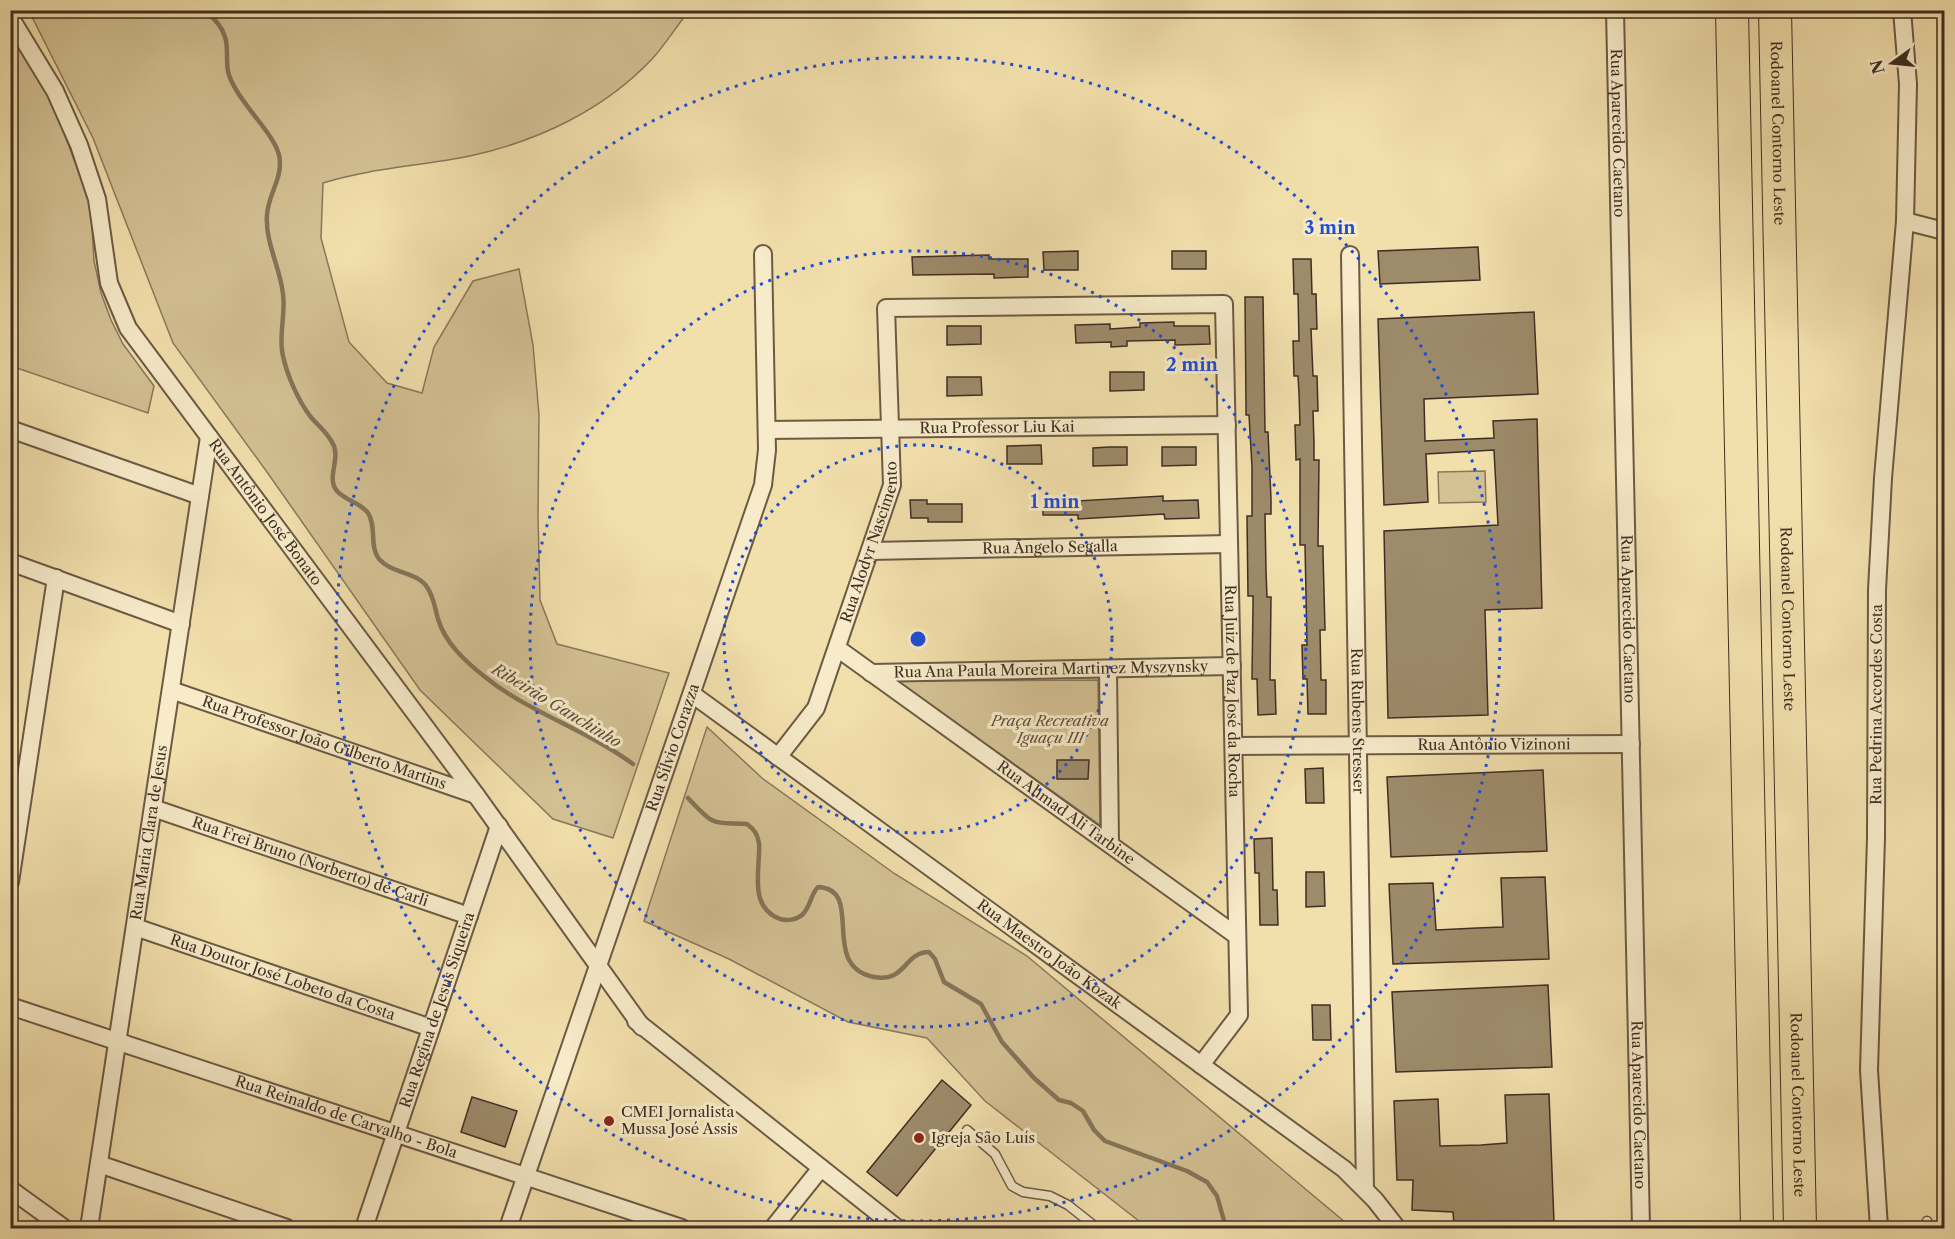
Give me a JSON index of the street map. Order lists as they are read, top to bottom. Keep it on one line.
{"streets":{"highway":["Rodoanel Contorno Leste"],"street":["Rua Aparecido Caetano","Rua Professor Liu Kai","Rua Antônio José Bonato","Rua Alodyr Nascimento","Rua Ângelo Segalla","Rua Ana Paula Moreira Martinez Myszynsky","Rua Juiz de Paz José da Rocha","Rua Pedrina Accordes Costa","Rua Rubens Stresser","Rua Professor João Gilberto Martins","Rua Antônio Vizinoni","Rua Sílvio Corazza","Rua Ahmad Ali Tarbine","Rua Maria Clara de Jesus","Rua Frei Bruno (Norberto) de Carli","Rua Maestro João Kozak","Rua Doutor José Lobeto da Costa","Rua Regina de Jesus Siqueira","Rua Reinaldo de Carvalho - Bola"]},"crossings":[["Rua Aparecido Caetano","Rua Antônio Vizinoni"],["Rua Professor Liu Kai","Rua Alodyr Nascimento"],["Rua Professor Liu Kai","Rua Juiz de Paz José da Rocha"],["Rua Professor Liu Kai","Rua Sílvio Corazza"],["Rua Antônio José Bonato","Rua Professor João Gilberto Martins"],["Rua Antônio José Bonato","Rua Sílvio Corazza"],["Rua Antônio José Bonato","Rua Maria Clara de Jesus"],["Rua Antônio José Bonato","Rua Regina de Jesus Siqueira"],["Rua Alodyr Nascimento","Rua Ângelo Segalla"],["Rua Alodyr Nascimento","Rua Juiz de Paz José da Rocha"],["Rua Alodyr Nascimento","Rua Ahmad Ali Tarbine"],["Rua Alodyr Nascimento","Rua Maestro João Kozak"],["Rua Ângelo Segalla","Rua Juiz de Paz José da Rocha"],["Rua Ana Paula Moreira Martinez Myszynsky","Rua Juiz de Paz José da Rocha"],["Rua Ana Paula Moreira Martinez Myszynsky","Rua Ahmad Ali Tarbine"],["Rua Juiz de Paz José da Rocha","Rua Antônio Vizinoni"],["Rua Juiz de Paz José da Rocha","Rua Ahmad Ali Tarbine"],["Rua Juiz de Paz José da Rocha","Rua Maestro João Kozak"],["Rua Rubens Stresser","Rua Antônio Vizinoni"],["Rua Rubens Stresser","Rua Maestro João Kozak"],["Rua Professor João Gilberto Martins","Rua Maria Clara de Jesus"],["Rua Sílvio Corazza","Rua Maestro João Kozak"],["Rua Sílvio Corazza","Rua Reinaldo de Carvalho - Bola"],["Rua Maria Clara de Jesus","Rua Frei Bruno (Norberto) de Carli"],["Rua Maria Clara de Jesus","Rua Doutor José Lobeto da Costa"],["Rua Maria Clara de Jesus","Rua Reinaldo de Carvalho - Bola"],["Rua Frei Bruno (Norberto) de Carli","Rua Regina de Jesus Siqueira"],["Rua Doutor José Lobeto da Costa","Rua Regina de Jesus Siqueira"],["Rua Regina de Jesus Siqueira","Rua Reinaldo de Carvalho - Bola"]],"water":["Ribeirão Ganchinho"],"parks":["Praça Recreativa Iguaçu III"],"places":["CMEI Jornalista Mussa José Assis","Igreja São Luís"],"north":"left","rings":["3 min","2 min","1 min"]}
